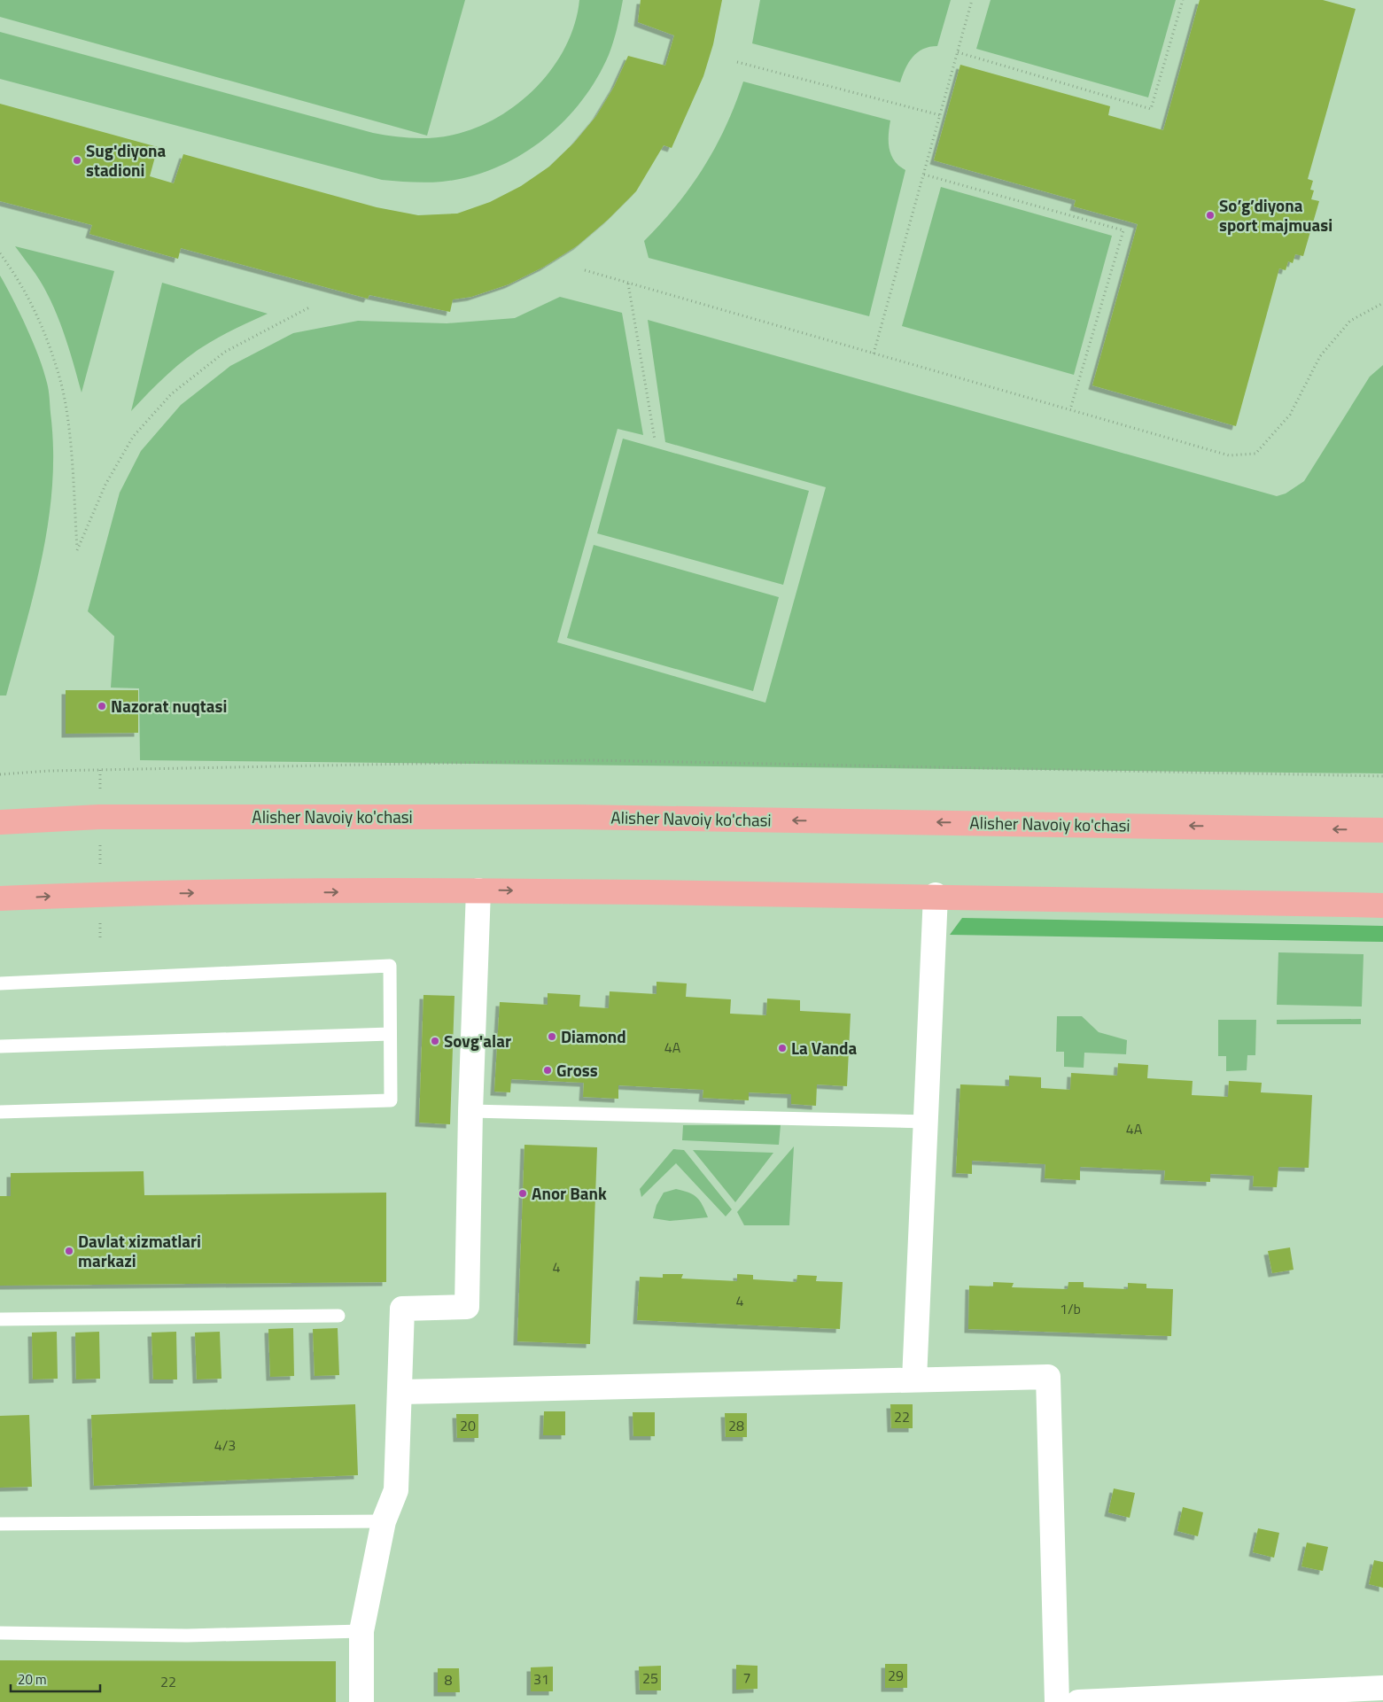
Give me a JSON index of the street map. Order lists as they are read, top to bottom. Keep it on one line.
{"streets":{"main road":["Alisher Navoiy ko'chasi"]},"places":["Sug'diyona stadioni","So’g’diyona sport majmuasi","Nazorat nuqtasi","Diamond","Sovg'alar","La Vanda","Gross","Anor Bank","Davlat xizmatlari markazi"],"house_numbers":["4A","4A","4","4","1/b","22","20","28","4/3","29","7","25","31","8","22"],"scale_bar":"20 m"}
